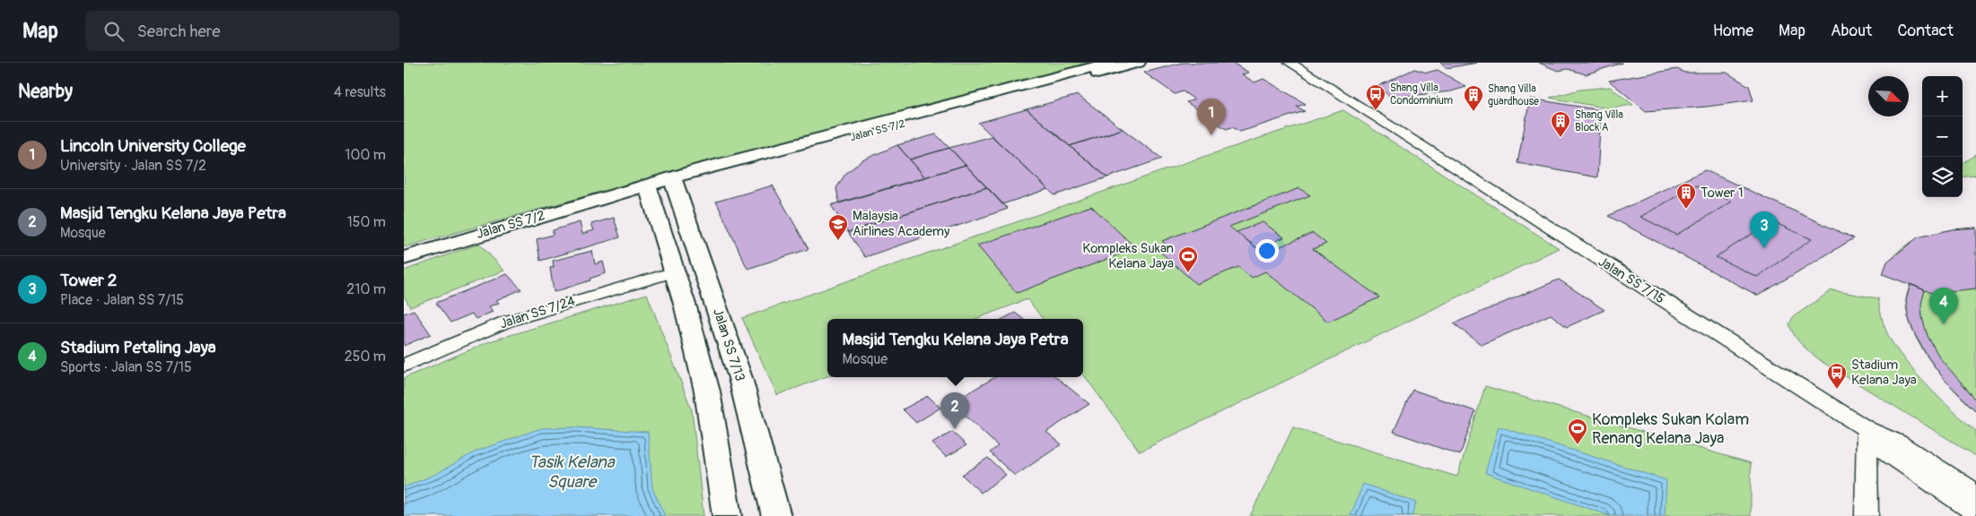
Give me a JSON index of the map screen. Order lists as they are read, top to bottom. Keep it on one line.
{"streets":{"street":["Jalan SS 7/2","Jalan SS 7/15","Jalan SS 7/24","Jalan SS 7/13"]},"crossings":[["Jalan SS 7/2","Jalan SS 7/13"]],"water":["Tasik Kelana Square"],"places":{"bus stop":["Shang Villa Condominium","Stadium Kelana Jaya"],"building":["Shang Villa guardhouse","Shang Villa Block A","Tower 1"],"school or university":["Malaysia Airlines Academy"],"sports":["Kompleks Sukan Kelana Jaya","Kompleks Sukan Kolam Renang Kelana Jaya"]},"north":"bottom right","page":{"header":"Map","search":"Search here","nav":["Home","Map","About","Contact"],"heading":["Nearby","4 results"],"map_buttons":["+","−"],"pins":["1","3","4","2"],"list":[{"mark":"1","name":"Lincoln University College","note":"University · Jalan SS 7/2","value":"100 m"},{"mark":"2","name":"Masjid Tengku Kelana Jaya Petra","note":"Mosque","value":"150 m"},{"mark":"3","name":"Tower 2","note":"Place · Jalan SS 7/15","value":"210 m"},{"mark":"4","name":"Stadium Petaling Jaya","note":"Sports · Jalan SS 7/15","value":"250 m"}],"popup":["Masjid Tengku Kelana Jaya Petra","Mosque"]}}
